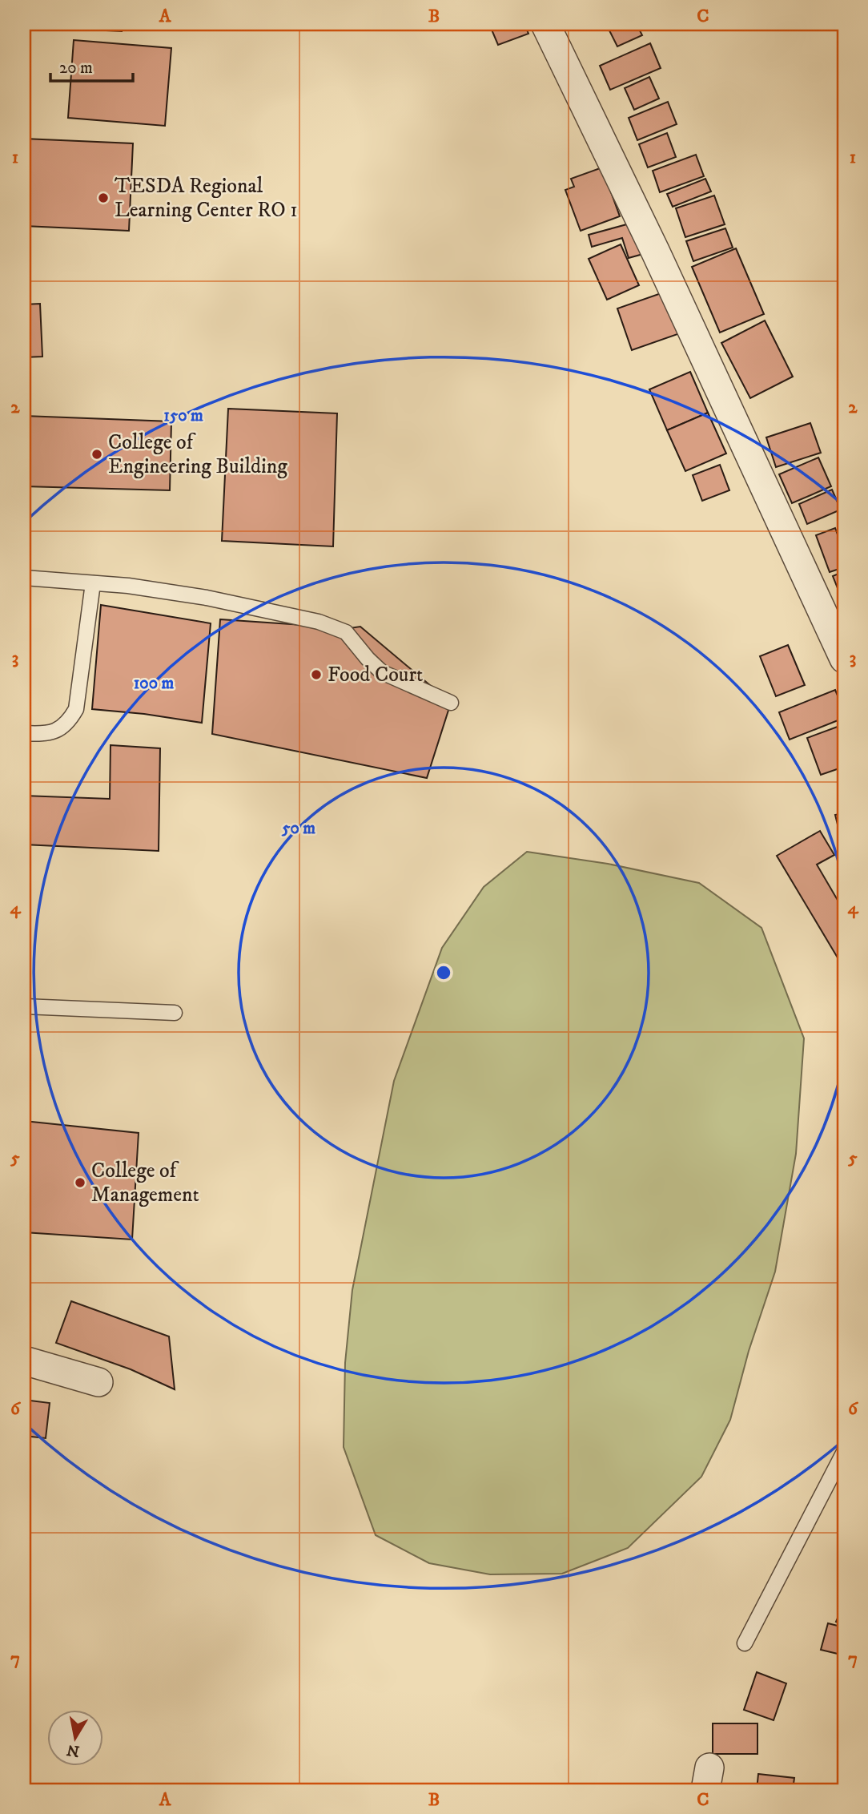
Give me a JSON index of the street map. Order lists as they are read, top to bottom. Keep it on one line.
{"places":["TESDA Regional Learning Center RO 1","College of Engineering Building","Food Court","College of Management"],"scale_bar":"20 m","north":"bottom","grid":{"columns":["A","B","C"],"rows":["1","2","3","4","5","6","7"]},"rings":["150 m","100 m","50 m"]}
